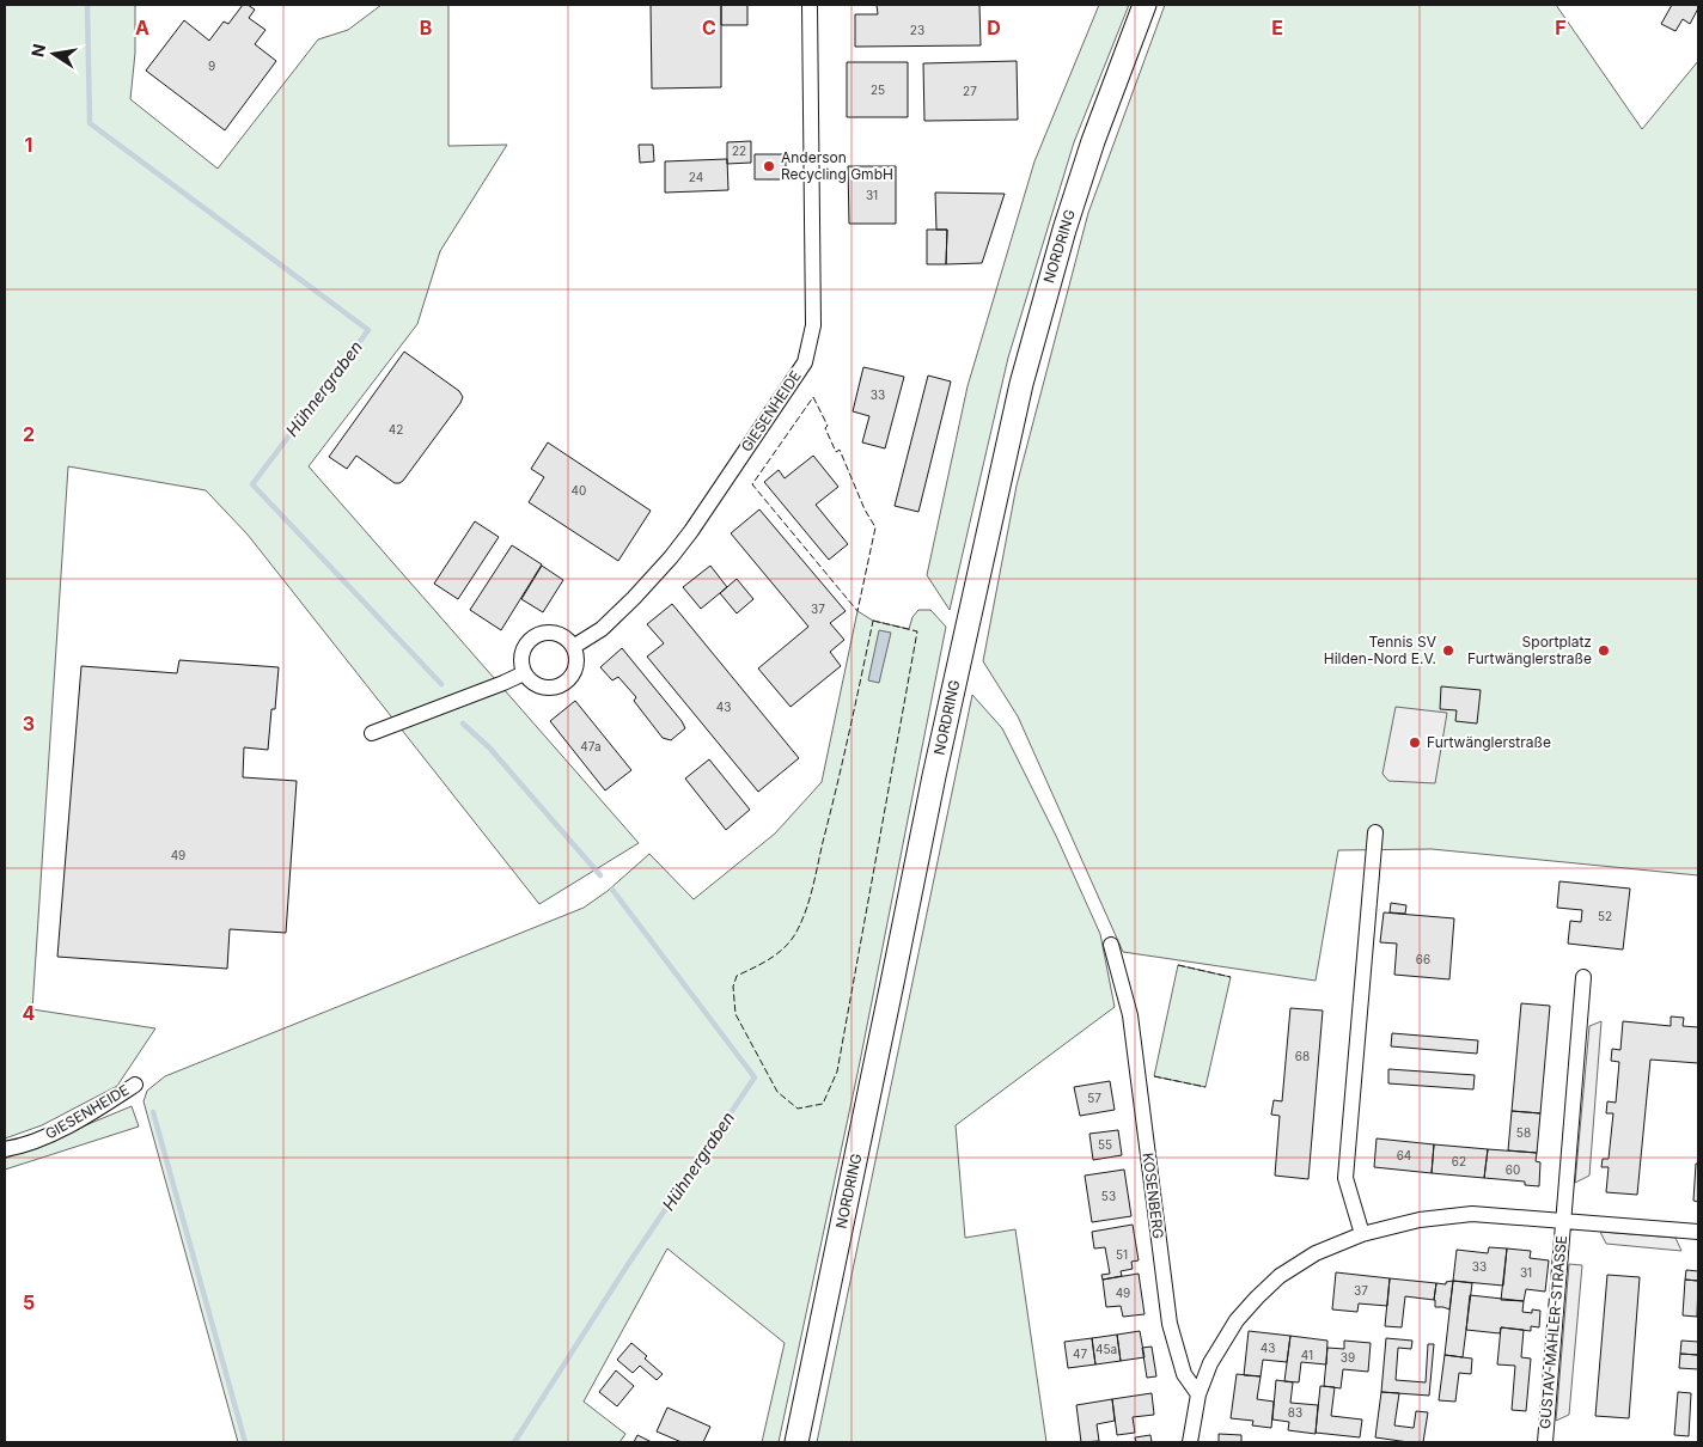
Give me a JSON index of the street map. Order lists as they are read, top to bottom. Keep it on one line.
{"streets":{"main road":["NORDRING"],"street":["GIESENHEIDE","KOSENBERG","GUSTAV-MAHLER-STRASSE"]},"water":["Hühnergraben"],"places":["Anderson Recycling GmbH","Tennis SV Hilden-Nord E.V.","Sportplatz Furtwänglerstraße","Furtwänglerstraße"],"house_numbers":["23","9","25","27","22","24","31","33","42","40","37","43","47a","49","52","66","68","57","58","55","64","62","60","53","51","33","31","37","49","43","45a","47","41","39","83"],"north":"left","grid":{"columns":["A","B","C","D","E","F"],"rows":["1","2","3","4","5"]}}
